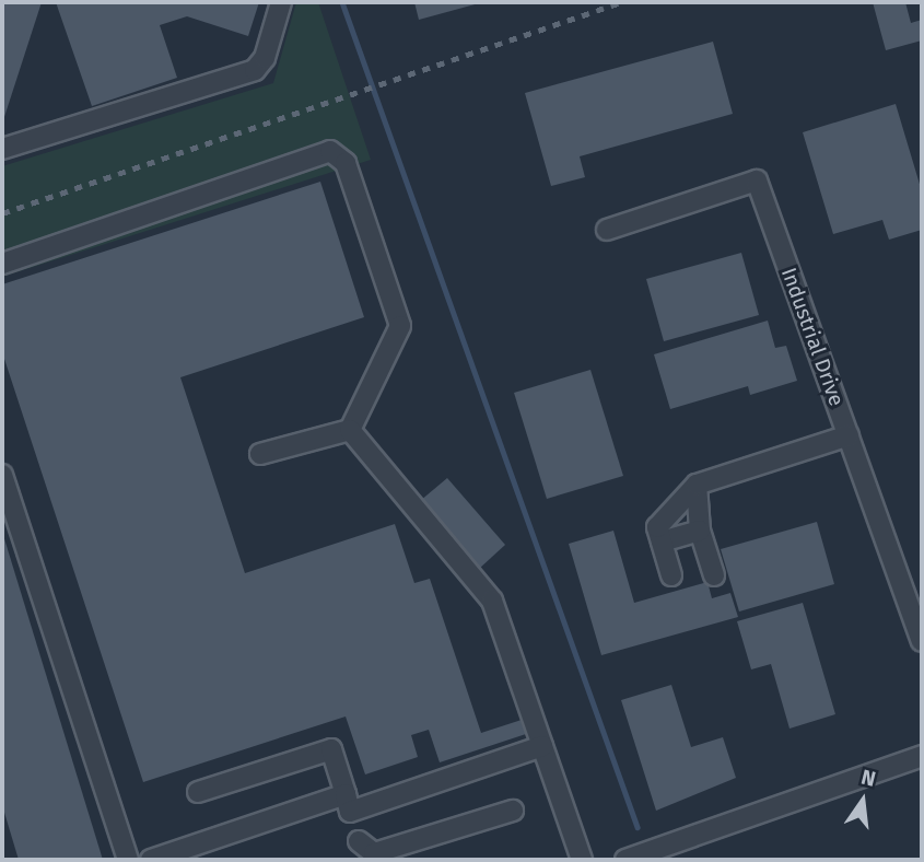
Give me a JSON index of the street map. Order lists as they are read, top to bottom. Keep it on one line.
{"streets":{"street":["Industrial Drive"]},"north":"top"}
